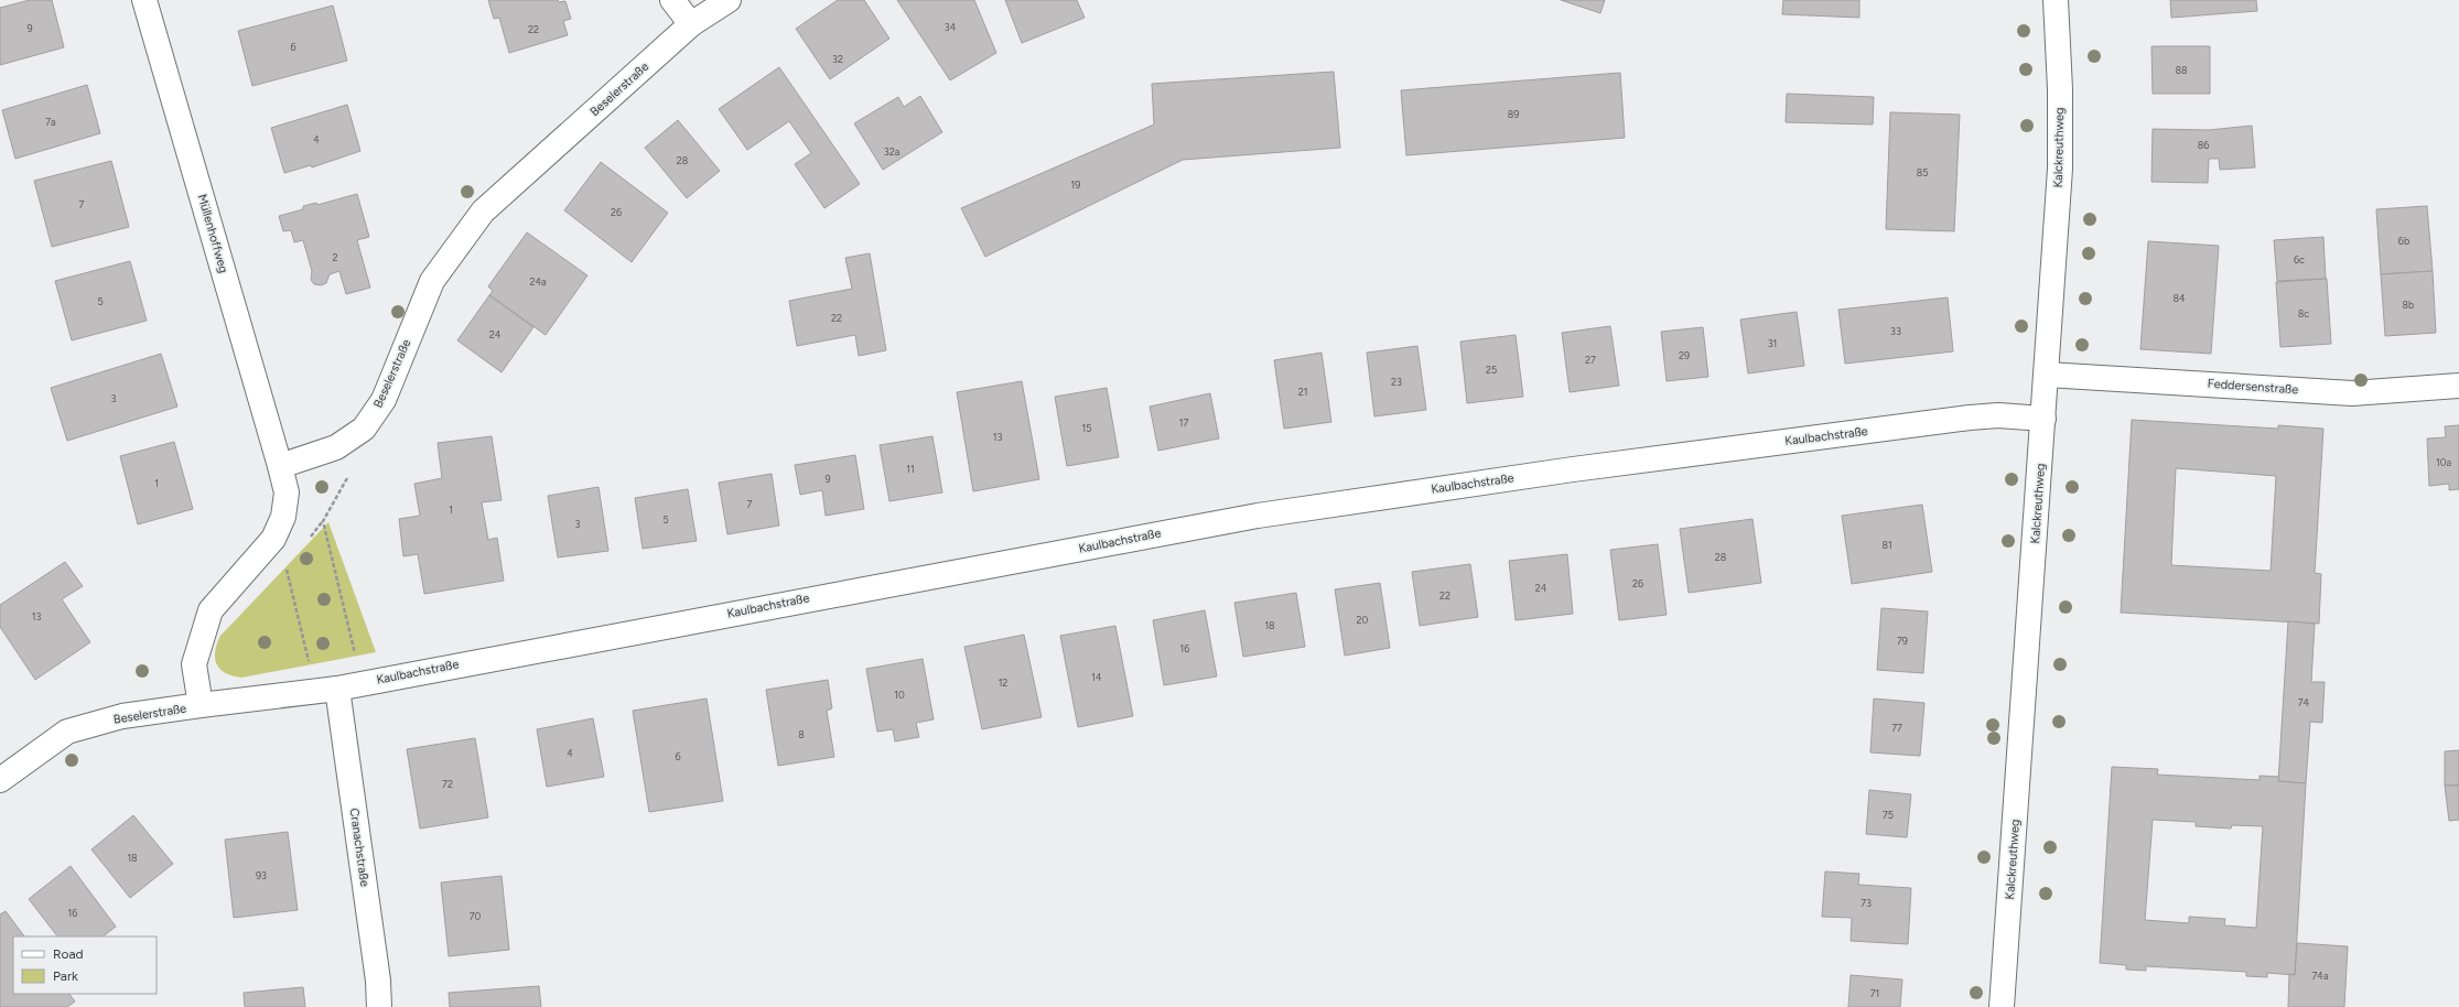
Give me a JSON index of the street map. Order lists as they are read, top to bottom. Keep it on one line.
{"streets":{"street":["Beselerstraße","Kalckreuthweg","Müllenhoffweg","Feddersenstraße","Kaulbachstraße","Cranachstraße"]},"crossings":[["Beselerstraße","Müllenhoffweg"],["Beselerstraße","Kaulbachstraße"],["Kalckreuthweg","Feddersenstraße"],["Kalckreuthweg","Kaulbachstraße"],["Kaulbachstraße","Cranachstraße"]],"house_numbers":["34","9","22","6","32","88","89","7a","4","86","32a","28","85","19","7","26","6b","2","6c","24a","84","5","8b","8c","22","33","24","31","29","27","25","23","21","3","17","15","13","10a","11","9","1","7","1","5","3","81","28","26","24","22","13","20","18","79","16","14","12","10","74","77","8","4","6","72","75","18","93","73","16","70","74a","71"],"legend":["Road","Park"]}
